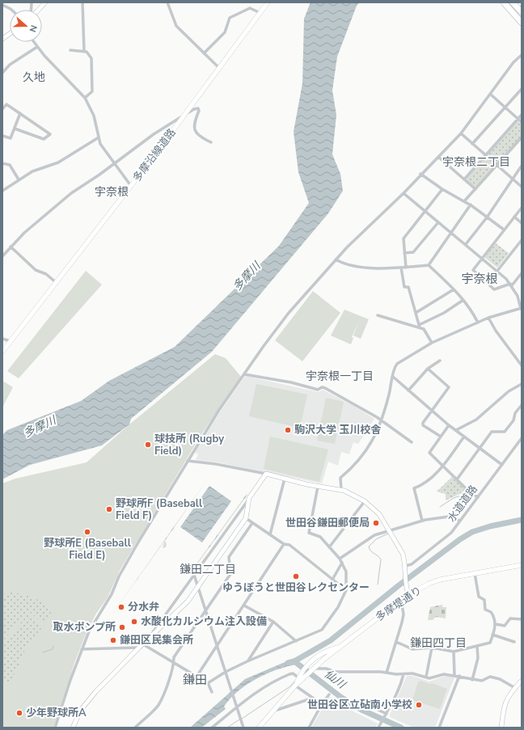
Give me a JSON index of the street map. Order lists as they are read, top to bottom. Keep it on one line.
{"streets":{"main road":["多摩沿線道路","多摩堤通り"],"street":["水道道路"]},"districts":["久地","宇奈根二丁目","宇奈根","宇奈根","宇奈根一丁目","鎌田二丁目","鎌田四丁目","鎌田"],"water":["多摩川","仙川"],"places":["駒沢大学 玉川校舎","球技所 (Rugby Field)","野球所F (Baseball Field F)","世田谷鎌田郵便局","野球所E (Baseball Field E)","ゆうぽうと世田谷レクセンター","分水弁","水酸化カルシウム注入設備","取水ポンプ所","鎌田区民集会所","世田谷区立砧南小学校","少年野球所A"],"north":"right"}
